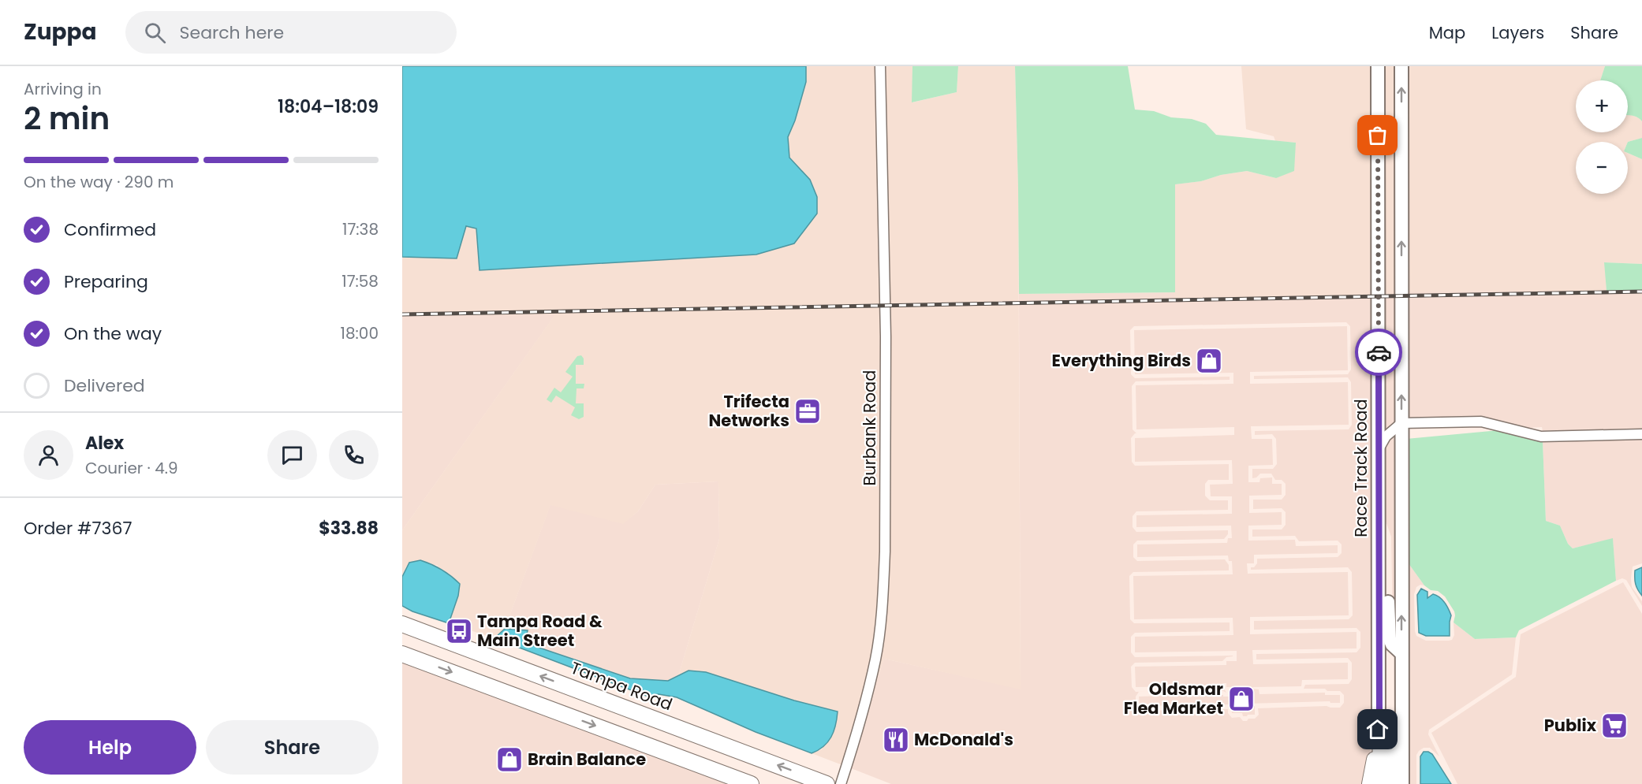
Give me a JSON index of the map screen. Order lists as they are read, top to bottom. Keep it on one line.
{"streets":{"main road":["Race Track Road","Tampa Road"],"street":["Burbank Road"]},"places":{"shop":["Everything Birds","Oldsmar Flea Market","Brain Balance"],"office":["Trifecta Networks"],"bus stop":["Tampa Road & Main Street"],"supermarket":["Publix"],"restaurant":["McDonald's"]},"page":{"header":"Zuppa","search":"Search here","nav":["Map","Layers","Share"],"heading":["2 min","Arriving in","18:04–18:09"],"panel":["Alex","Courier · 4.9","Order #7367","$33.88"],"map_buttons":["+","−"],"bar":"On the way · 290 m","list":[["Confirmed","17:38"],["Preparing","17:58"],["On the way","18:00"],"Delivered"],"buttons":["Help","Share"]}}
